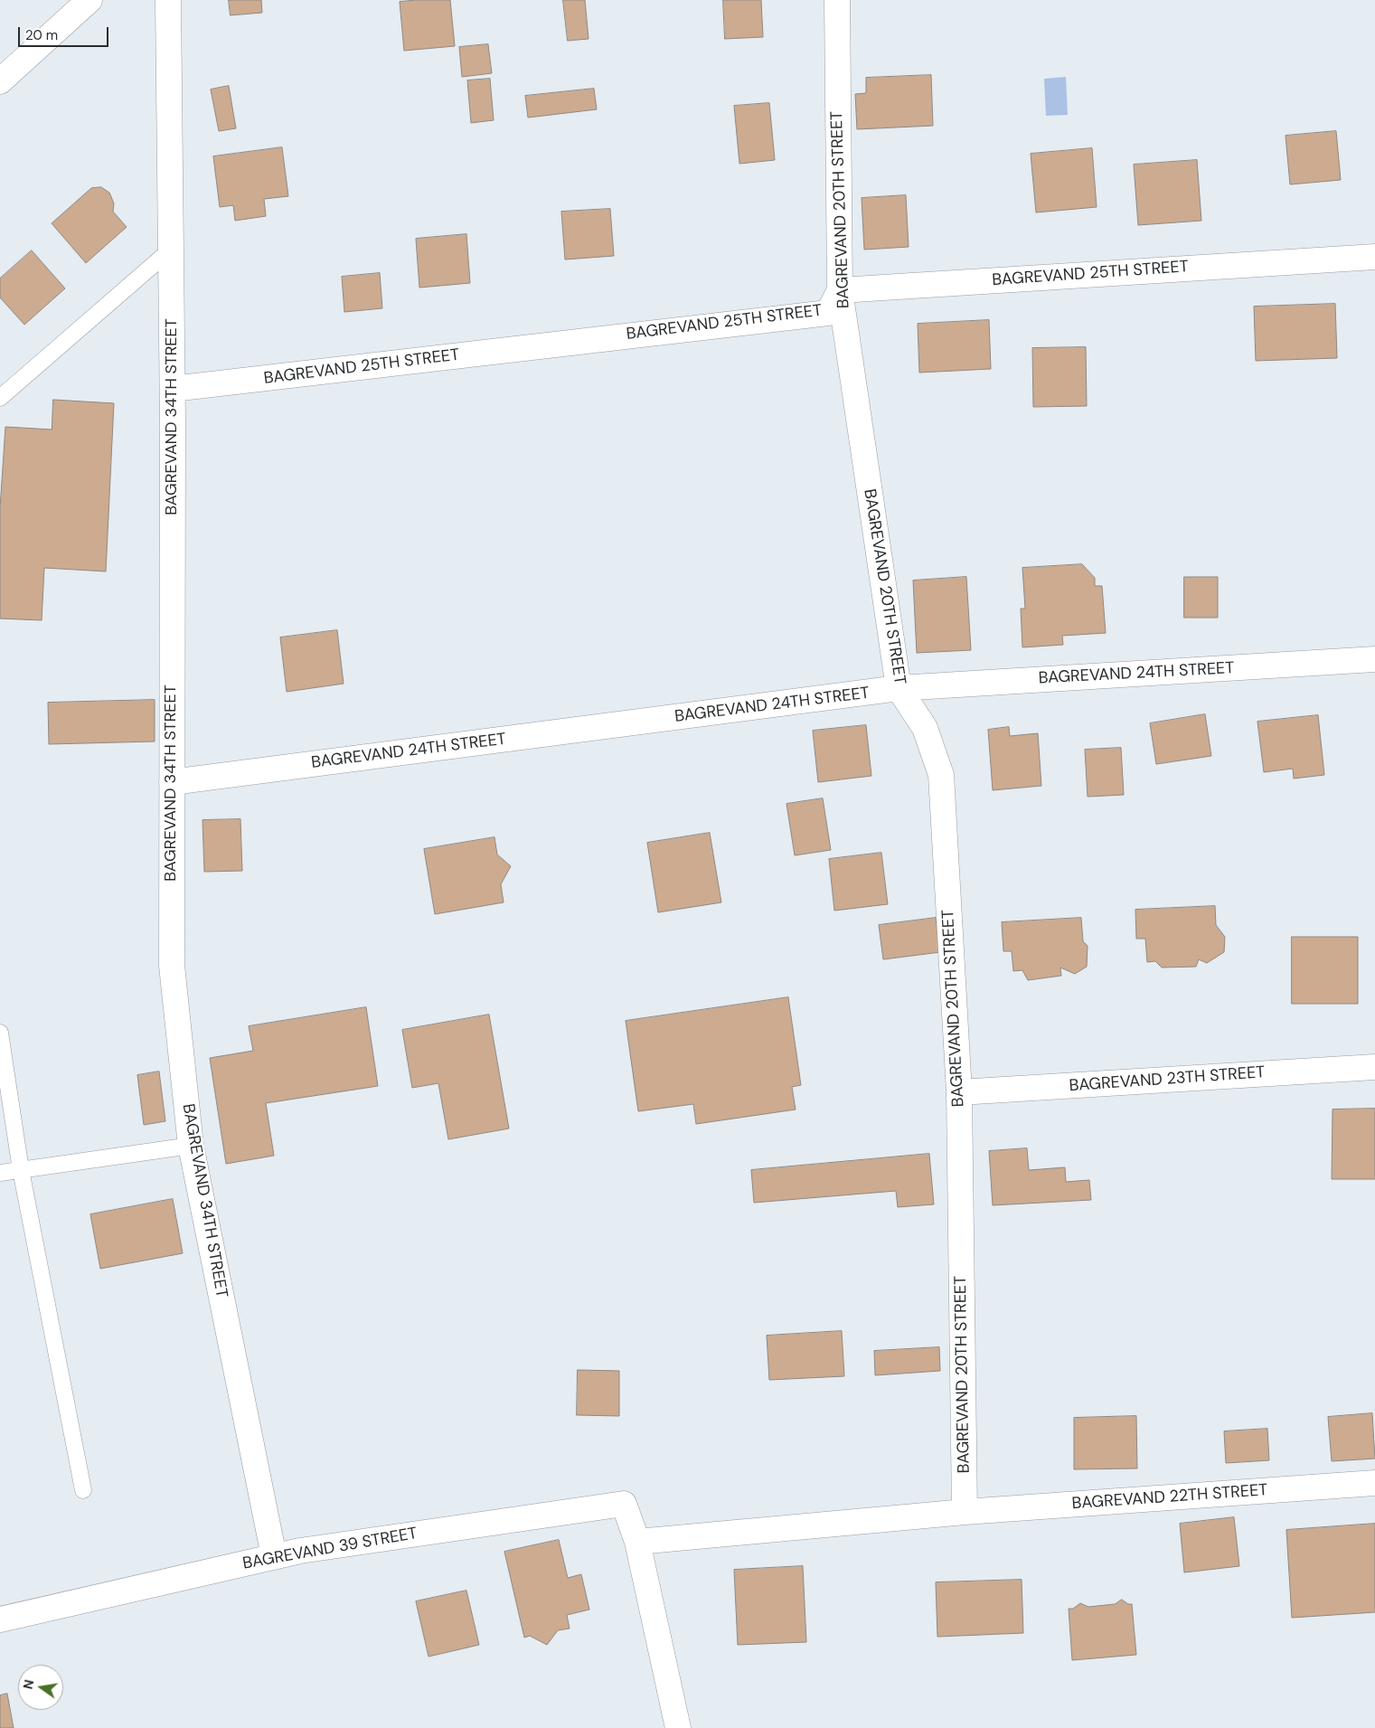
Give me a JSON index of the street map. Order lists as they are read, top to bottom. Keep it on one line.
{"streets":{"street":["BAGREVAND 20TH STREET","BAGREVAND 25TH STREET","BAGREVAND 34TH STREET","BAGREVAND 24TH STREET","BAGREVAND 23TH STREET","BAGREVAND 22TH STREET","BAGREVAND 39 STREET"]},"crossings":[["BAGREVAND 20TH STREET","BAGREVAND 25TH STREET"],["BAGREVAND 20TH STREET","BAGREVAND 24TH STREET"],["BAGREVAND 20TH STREET","BAGREVAND 23TH STREET"],["BAGREVAND 20TH STREET","BAGREVAND 22TH STREET"],["BAGREVAND 25TH STREET","BAGREVAND 34TH STREET"],["BAGREVAND 34TH STREET","BAGREVAND 24TH STREET"],["BAGREVAND 34TH STREET","BAGREVAND 39 STREET"]],"scale_bar":"20 m","north":"left"}
